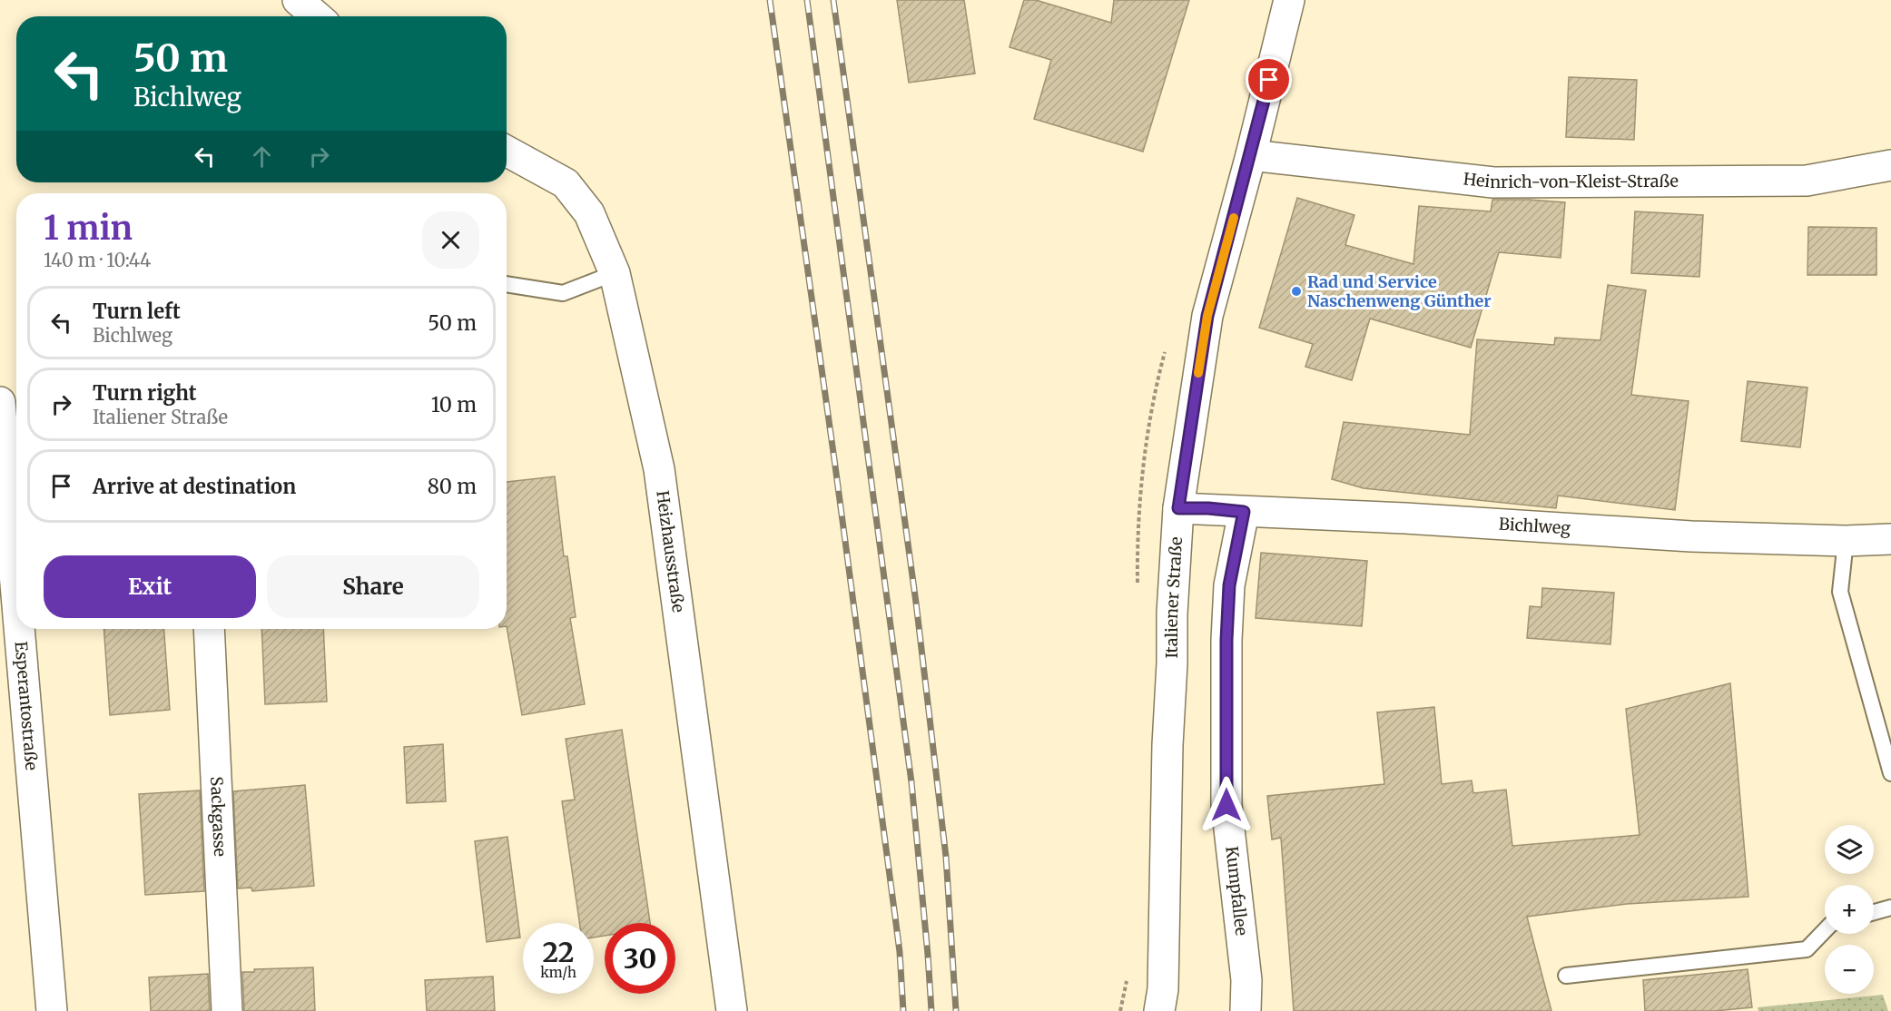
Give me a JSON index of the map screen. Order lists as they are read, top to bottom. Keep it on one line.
{"streets":{"street":["Heinrich-von-Kleist-Straße","Bichlweg","Heizhausstraße","Italiener Straße","Esperantostraße","Sackgasse","Kumpfallee"]},"crossings":[["Heinrich-von-Kleist-Straße","Italiener Straße"],["Bichlweg","Italiener Straße"],["Bichlweg","Kumpfallee"]],"places":["Rad und Service Naschenweng Günther"],"page":{"turn":["50 m","Bichlweg"],"heading":["1 min","140 m · 10:44"],"list":[{"name":"Turn left","note":"Bichlweg","value":"50 m"},{"name":"Turn right","note":"Italiener Straße","value":"10 m"},{"name":"Arrive at destination","value":"80 m"}],"buttons":["Exit","Share"],"map_buttons":["+","−"],"speed":"22 km/h","limit":"30"}}
